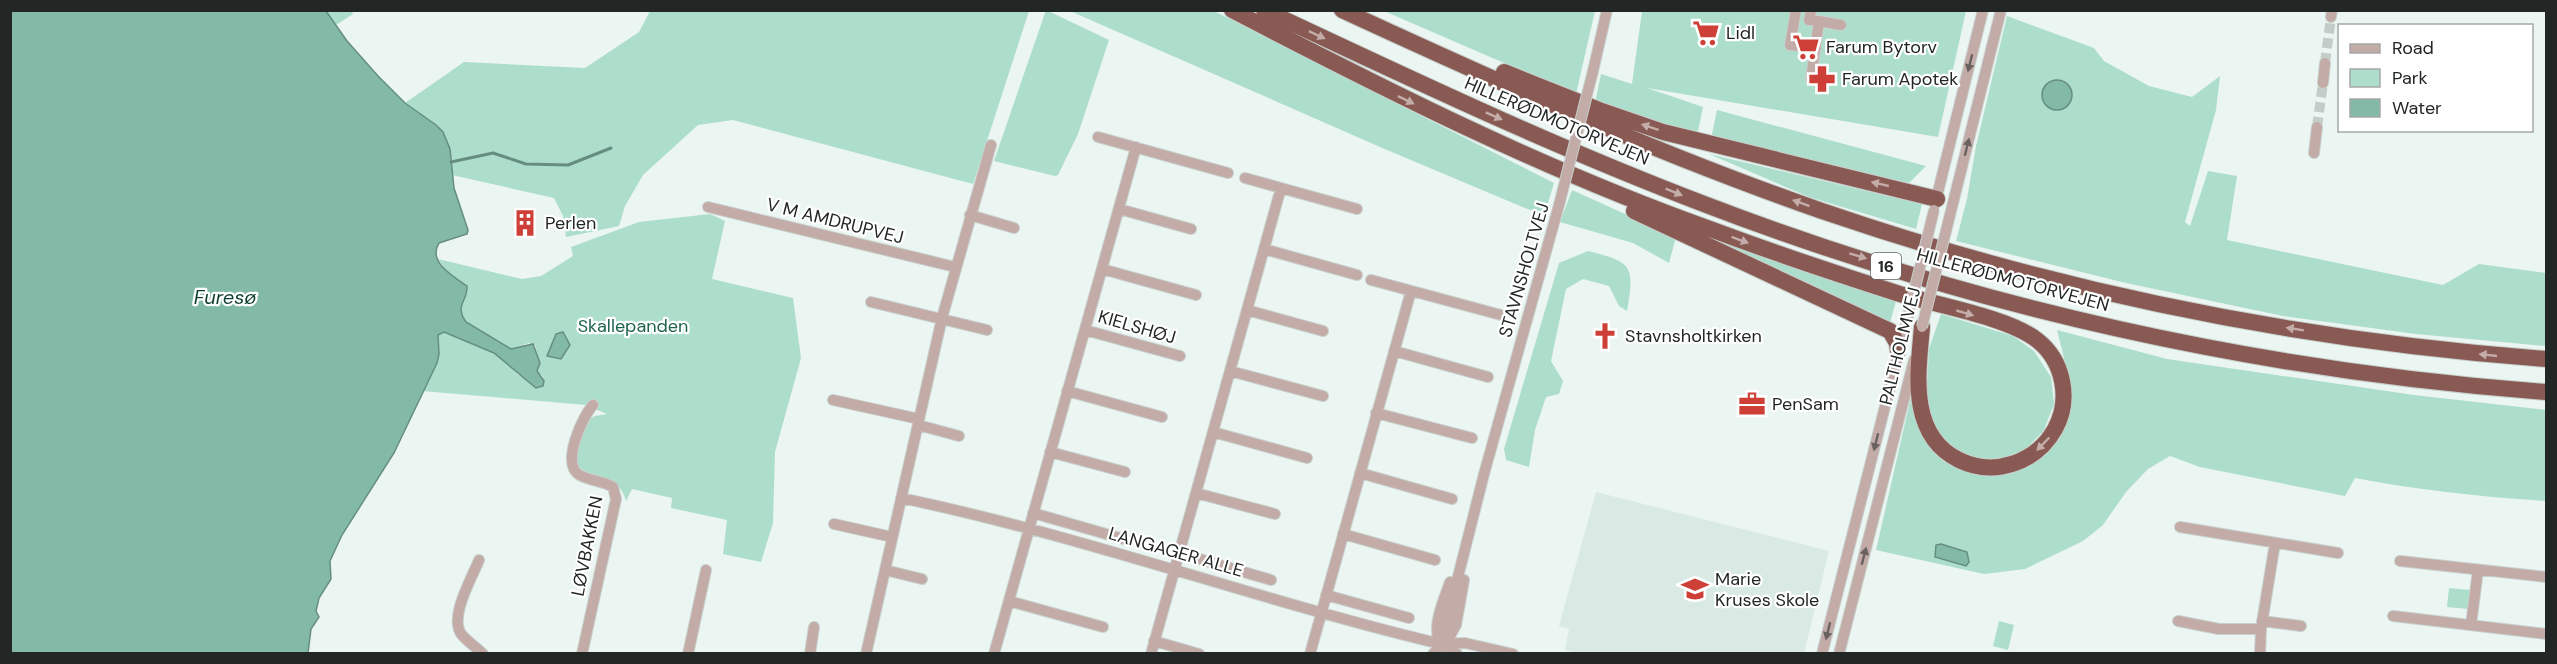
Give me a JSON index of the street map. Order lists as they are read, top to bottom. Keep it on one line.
{"streets":{"highway":["HILLERØDMOTORVEJEN","16"],"street":["V M AMDRUPVEJ","STAVNSHOLTVEJ","KIELSHØJ","PALTHOLMVEJ","LØVBAKKEN","LANGAGER ALLE"]},"crossings":[["STAVNSHOLTVEJ","LANGAGER ALLE"],["KIELSHØJ","LANGAGER ALLE"]],"water":["Furesø"],"parks":["Skallepanden"],"places":{"supermarket":["Lidl","Farum Bytorv"],"pharmacy":["Farum Apotek"],"building":["Perlen"],"church":["Stavnsholtkirken"],"office":["PenSam"],"school or university":["Marie Kruses Skole"]},"legend":["Road","Park","Water"]}
